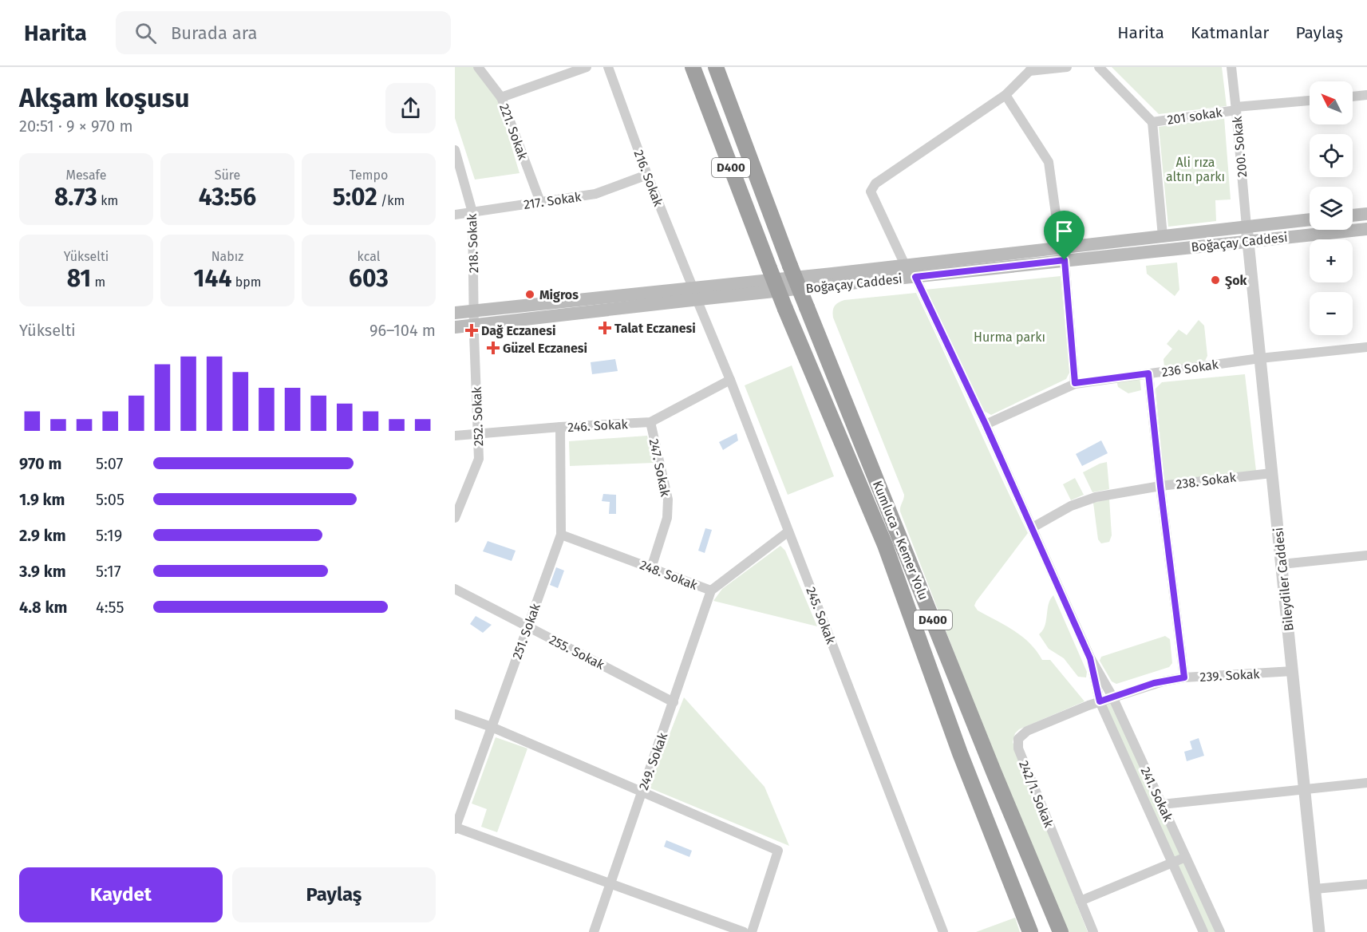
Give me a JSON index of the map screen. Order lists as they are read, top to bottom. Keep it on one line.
{"streets":{"highway":["D400","Kumluca - Kemer Yolu"],"main road":["Boğaçay Caddesi"],"street":["201 sokak","221. Sokak","200. Sokak","216. Sokak","217. Sokak","218. Sokak","236 Sokak","252. Sokak","246. Sokak","247. Sokak","238. Sokak","248. Sokak","Bileydiler Caddesi","245. Sokak","251. Sokak","255. Sokak","239. Sokak","249. Sokak","242/1. Sokak","241. Sokak"]},"crossings":[["201 sokak","200. Sokak"],["201 sokak","Boğaçay Caddesi"],["221. Sokak","217. Sokak"],["200. Sokak","Boğaçay Caddesi"],["200. Sokak","Bileydiler Caddesi"],["216. Sokak","217. Sokak"],["216. Sokak","Boğaçay Caddesi"],["216. Sokak","245. Sokak"],["217. Sokak","218. Sokak"],["Boğaçay Caddesi","218. Sokak"],["Boğaçay Caddesi","252. Sokak"],["Boğaçay Caddesi","Bileydiler Caddesi"],["Boğaçay Caddesi","245. Sokak"],["Boğaçay Caddesi","241. Sokak"],["218. Sokak","252. Sokak"],["236 Sokak","Bileydiler Caddesi"],["236 Sokak","241. Sokak"],["252. Sokak","246. Sokak"],["246. Sokak","247. Sokak"],["246. Sokak","245. Sokak"],["246. Sokak","251. Sokak"],["247. Sokak","248. Sokak"],["238. Sokak","Bileydiler Caddesi"],["238. Sokak","241. Sokak"],["248. Sokak","245. Sokak"],["248. Sokak","251. Sokak"],["248. Sokak","249. Sokak"],["Bileydiler Caddesi","239. Sokak"],["251. Sokak","255. Sokak"],["255. Sokak","249. Sokak"],["239. Sokak","242/1. Sokak"],["239. Sokak","241. Sokak"],["242/1. Sokak","241. Sokak"]],"parks":["Ali rıza altın parkı","Hurma parkı"],"places":{"other":["Şok","Migros"],"health":["Talat Eczanesi","Dağ Eczanesi","Güzel Eczanesi"]},"north":"top left","page":{"header":"Harita","search":"Burada ara","nav":["Harita","Katmanlar","Paylaş"],"heading":["Akşam koşusu","20:51 · 9 × 970 m"],"map_buttons":["+","−"],"stats":[["Mesafe","8.73 km"],["Süre","43:56"],["Tempo","5:02 /km"],["Yükselti","81 m"],["Nabız","144 bpm"],["kcal","603"]],"chart":["Yükselti","96–104 m"],"list":[{"name":"970 m","note":"5:07"},{"name":"1.9 km","note":"5:05"},{"name":"2.9 km","note":"5:19"},{"name":"3.9 km","note":"5:17"},{"name":"4.8 km","note":"4:55"}],"buttons":["Kaydet","Paylaş"]}}
